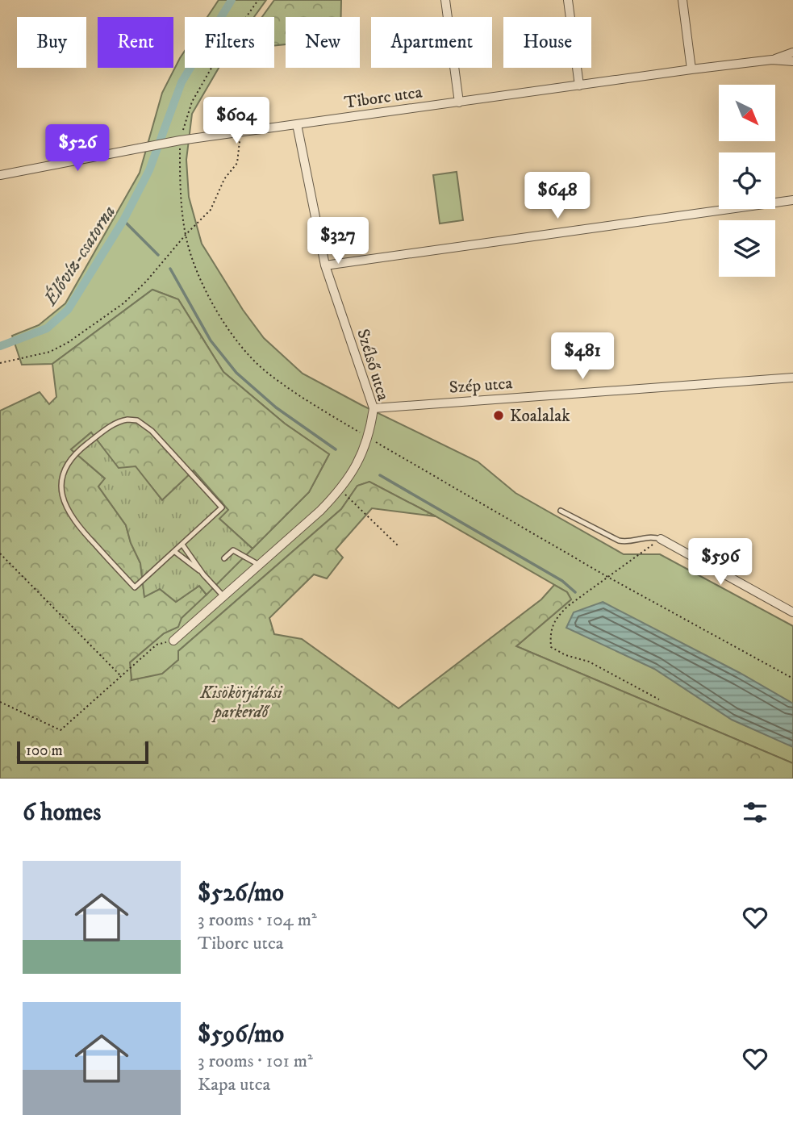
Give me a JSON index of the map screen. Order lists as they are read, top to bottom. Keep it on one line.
{"streets":{"street":["Tiborc utca","Szélső utca","Szép utca"]},"crossings":[["Tiborc utca","Szélső utca"],["Szélső utca","Szép utca"]],"water":["Élővíz-csatorna"],"parks":["Kisökörjárási parkerdő"],"places":["Koalalak"],"scale_bar":"100 m","north":"bottom right","page":{"chip":["Buy","Rent","Filters","New","Apartment","House"],"price":["$604","$526","$648","$327","$481","$596"],"scale":"100 m","heading":"6 homes","list":[{"name":"$526/mo","note":"3 rooms · 104 m² · Tiborc utca"},{"name":"$596/mo","note":"3 rooms · 101 m² · Kapa utca"}]}}
